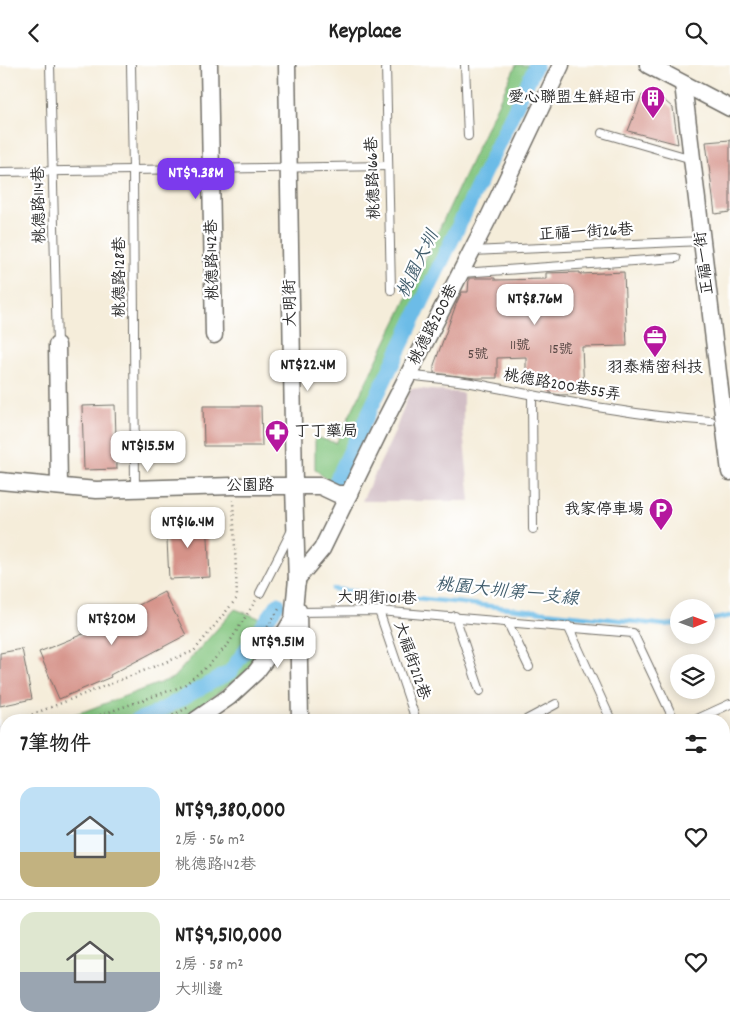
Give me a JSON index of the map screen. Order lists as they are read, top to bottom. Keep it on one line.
{"streets":{"street":["桃德路142巷","正福一街","大明街","桃德路200巷","公園路"],"lane":["桃德路166巷","桃德路114巷","正福一街26巷","桃德路128巷","桃德路200巷55弄","大明街101巷","大福街212巷"]},"crossings":[["正福一街26巷","正福一街"],["正福一街26巷","桃德路200巷"],["桃德路128巷","公園路"],["大明街","桃德路200巷"],["大明街","公園路"],["大明街","大明街101巷"],["桃德路200巷","桃德路200巷55弄"],["桃德路200巷","公園路"],["大明街101巷","大福街212巷"]],"water":["桃園大圳","桃園大圳第一支線"],"places":{"building":["愛心聯盟生鮮超市"],"office":["羽泰精密科技"],"pharmacy":["丁丁藥局"],"parking":["我家停車場"]},"house_numbers":["11號","15號","5號"],"north":"right","page":{"header":"Keyplace","price":["NT$9.38M","NT$8.76M","NT$22.4M","NT$15.5M","NT$16.4M","NT$20M","NT$9.51M"],"heading":"7筆物件","list":[{"name":"NT$9,380,000","note":"2房 · 56 m² · 桃德路142巷"},{"name":"NT$9,510,000","note":"2房 · 58 m² · 大圳邊"}]}}
